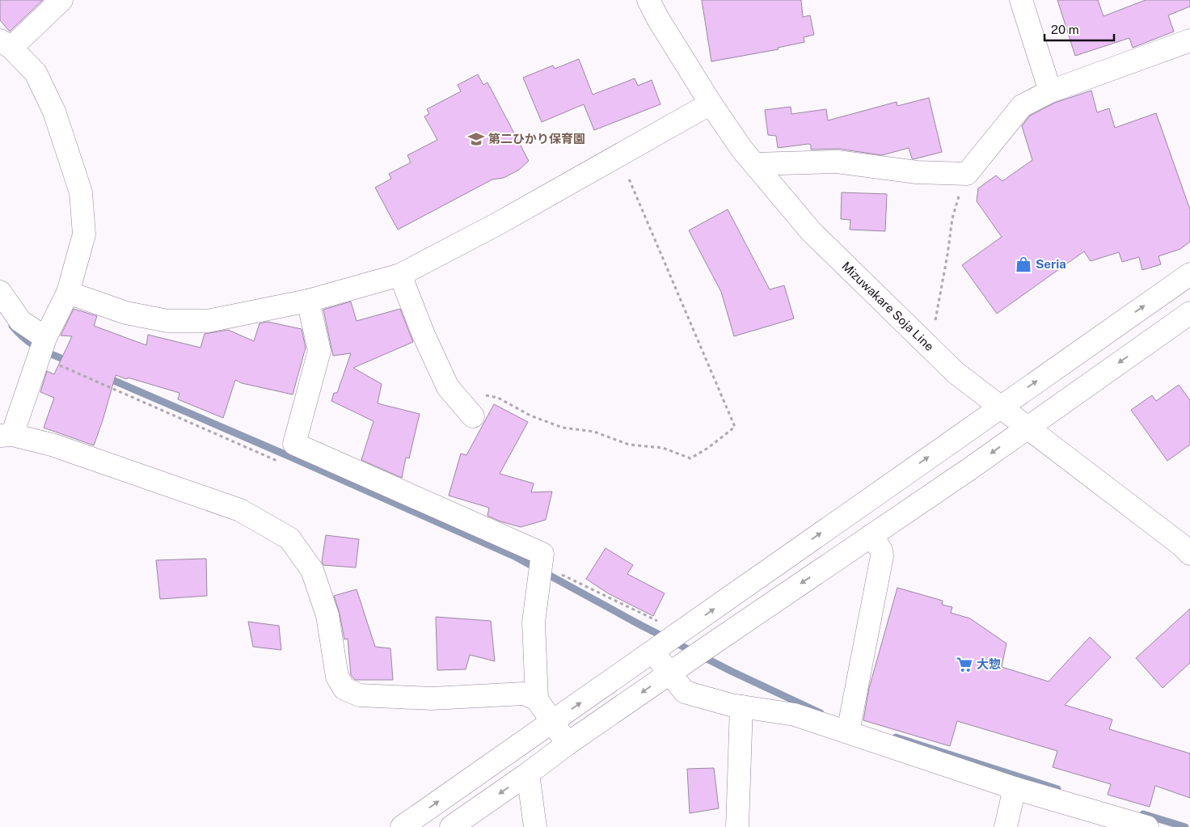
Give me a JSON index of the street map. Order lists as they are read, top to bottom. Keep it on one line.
{"streets":{"street":["Mizuwakare Soja Line"]},"places":{"school or university":["第二ひかり保育園"],"shop":["Seria"],"supermarket":["大惣"]},"scale_bar":"20 m"}
